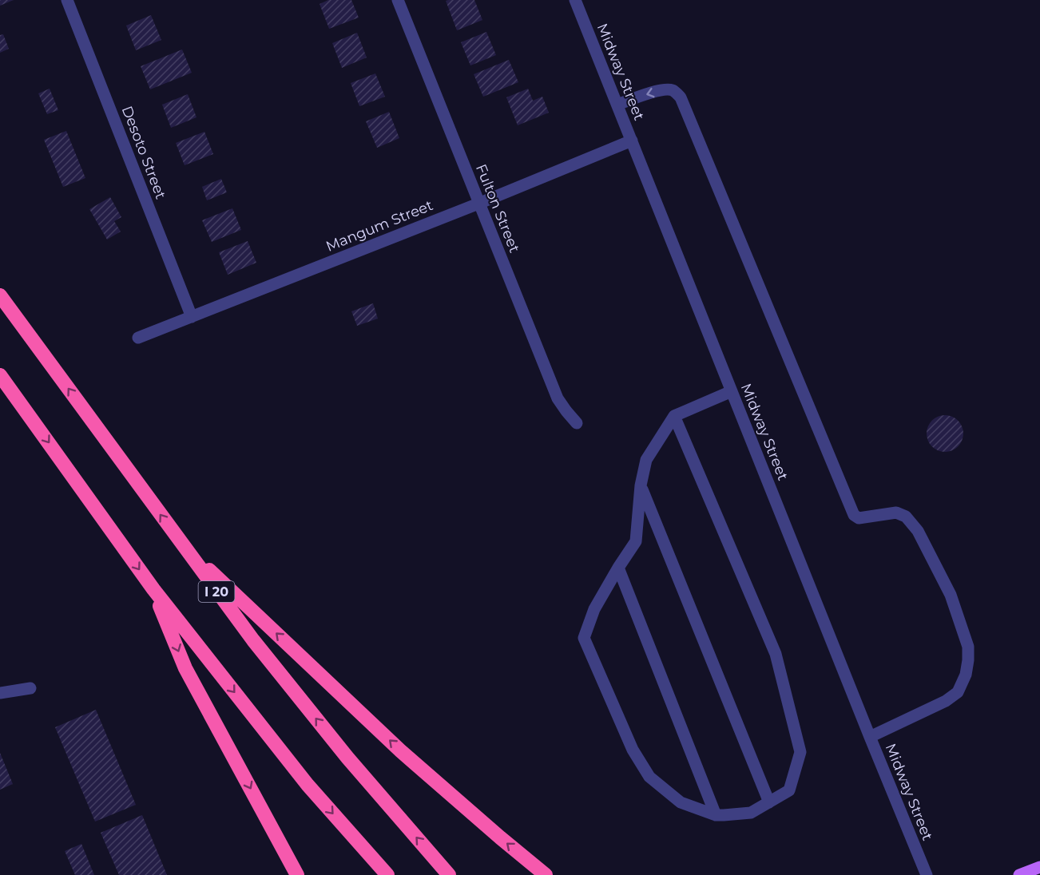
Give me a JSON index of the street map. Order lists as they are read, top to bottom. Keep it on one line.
{"streets":{"highway":["I 20"],"street":["Midway Street","Desoto Street","Fulton Street","Mangum Street"]},"crossings":[["Midway Street","Mangum Street"],["Desoto Street","Mangum Street"],["Fulton Street","Mangum Street"]]}
